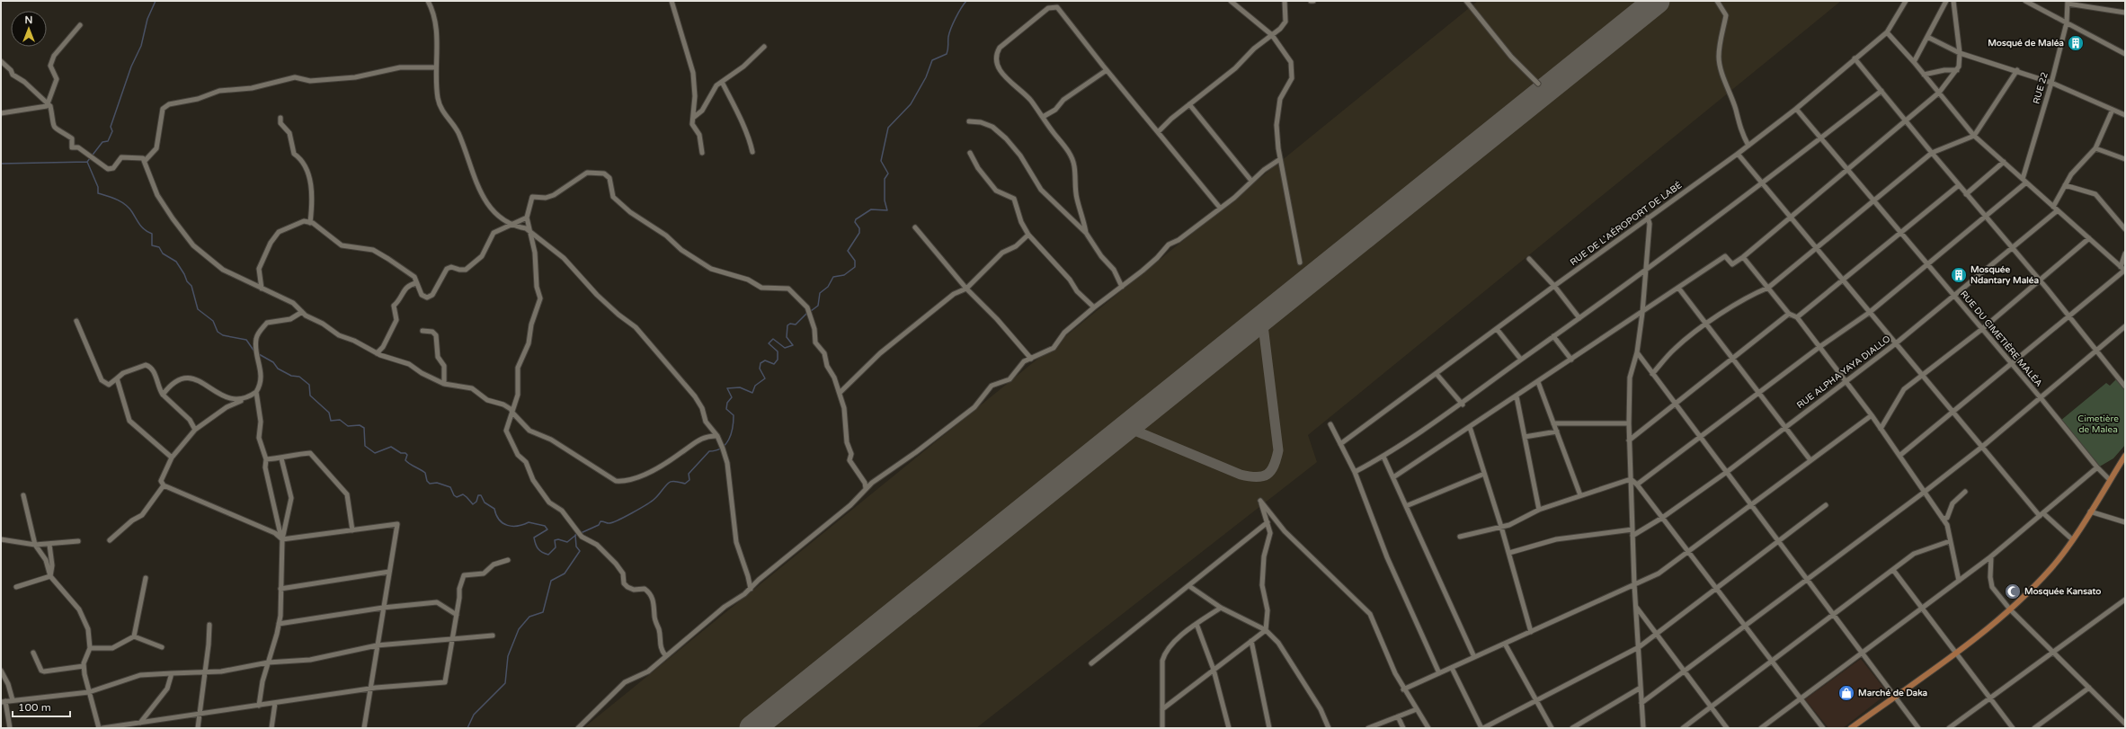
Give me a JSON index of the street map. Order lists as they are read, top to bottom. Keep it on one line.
{"streets":{"street":["RUE 22","RUE DE L'AÉROPORT DE LABÉ","RUE DU CIMETIÈRE MALÉA","RUE ALPHA YAYA DIALLO"]},"crossings":[["RUE DE L'AÉROPORT DE LABÉ","RUE DU CIMETIÈRE MALÉA"],["RUE DU CIMETIÈRE MALÉA","RUE ALPHA YAYA DIALLO"]],"parks":["Cimetière de Malea"],"places":{"building":["Mosqué de Maléa","Mosquée Ndantary Maléa"],"mosque":["Mosquée Kansato"],"shop":["Marché de Daka"]},"scale_bar":"100 m","north":"top"}
